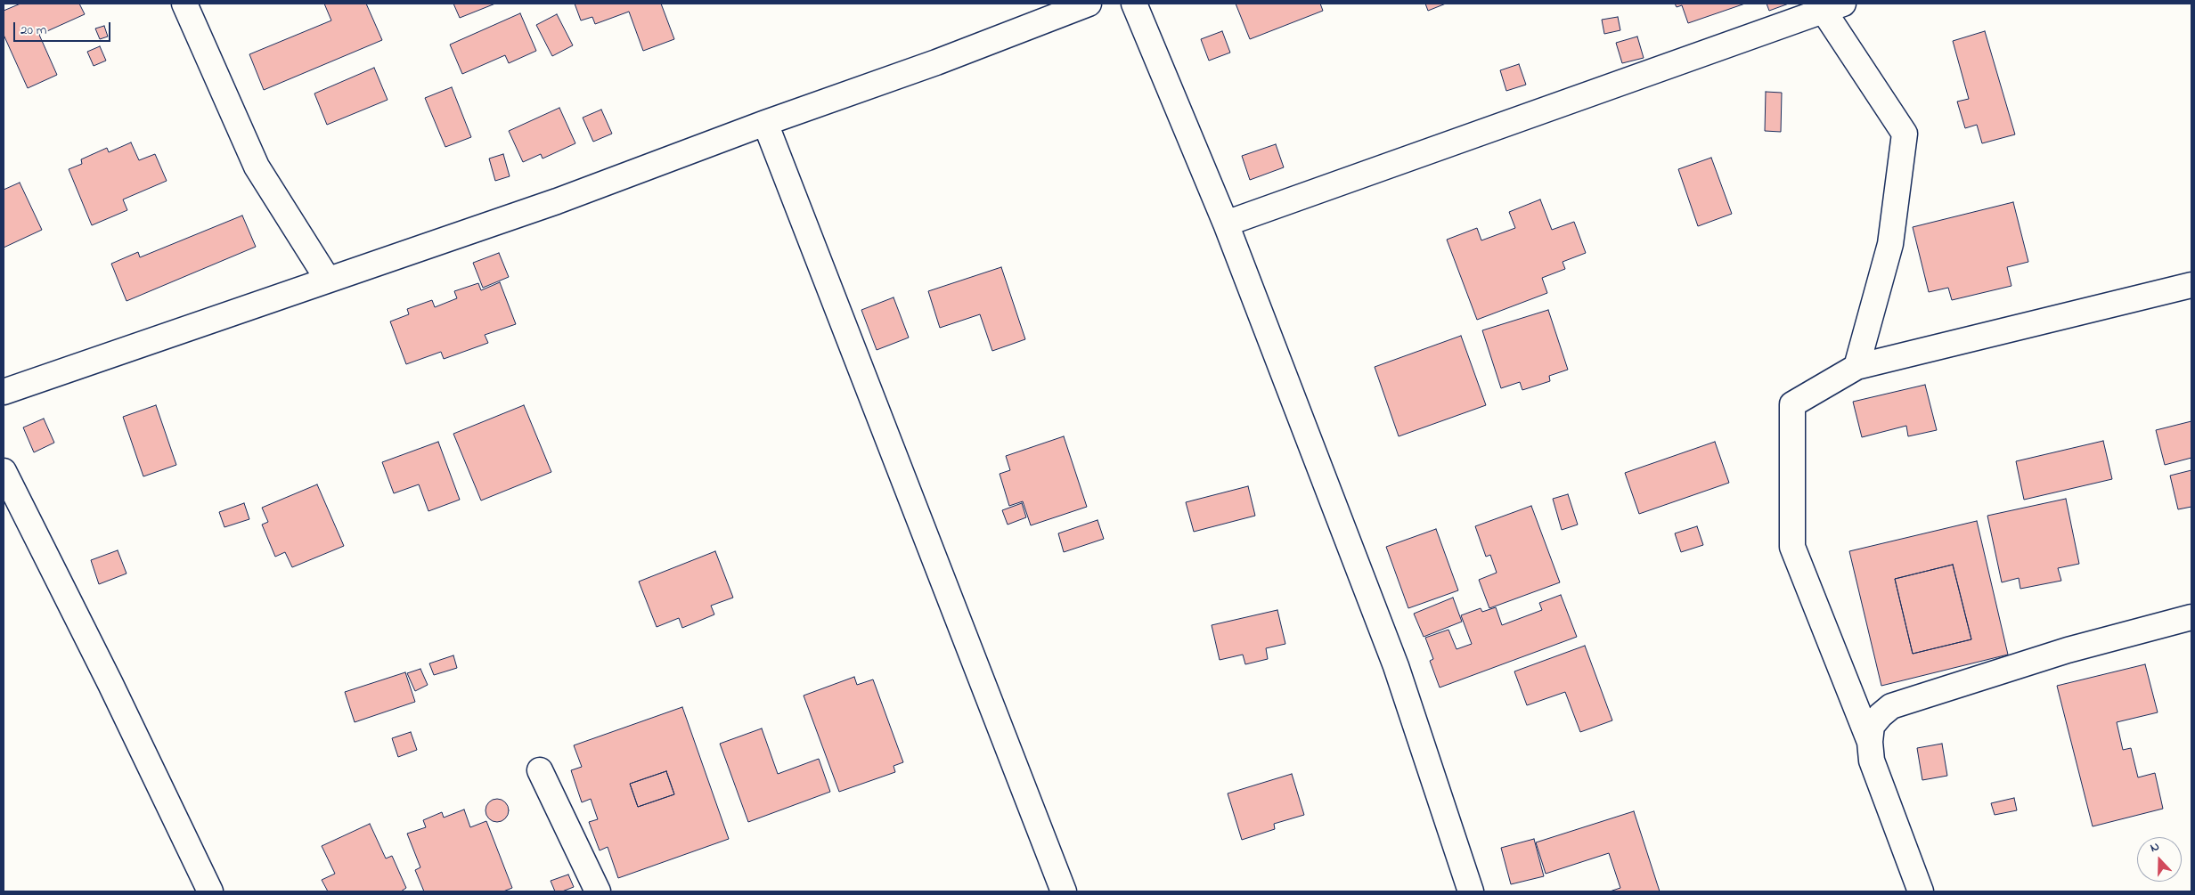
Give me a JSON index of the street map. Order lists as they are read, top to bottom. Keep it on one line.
{"scale_bar":"20 m","north":"top"}
